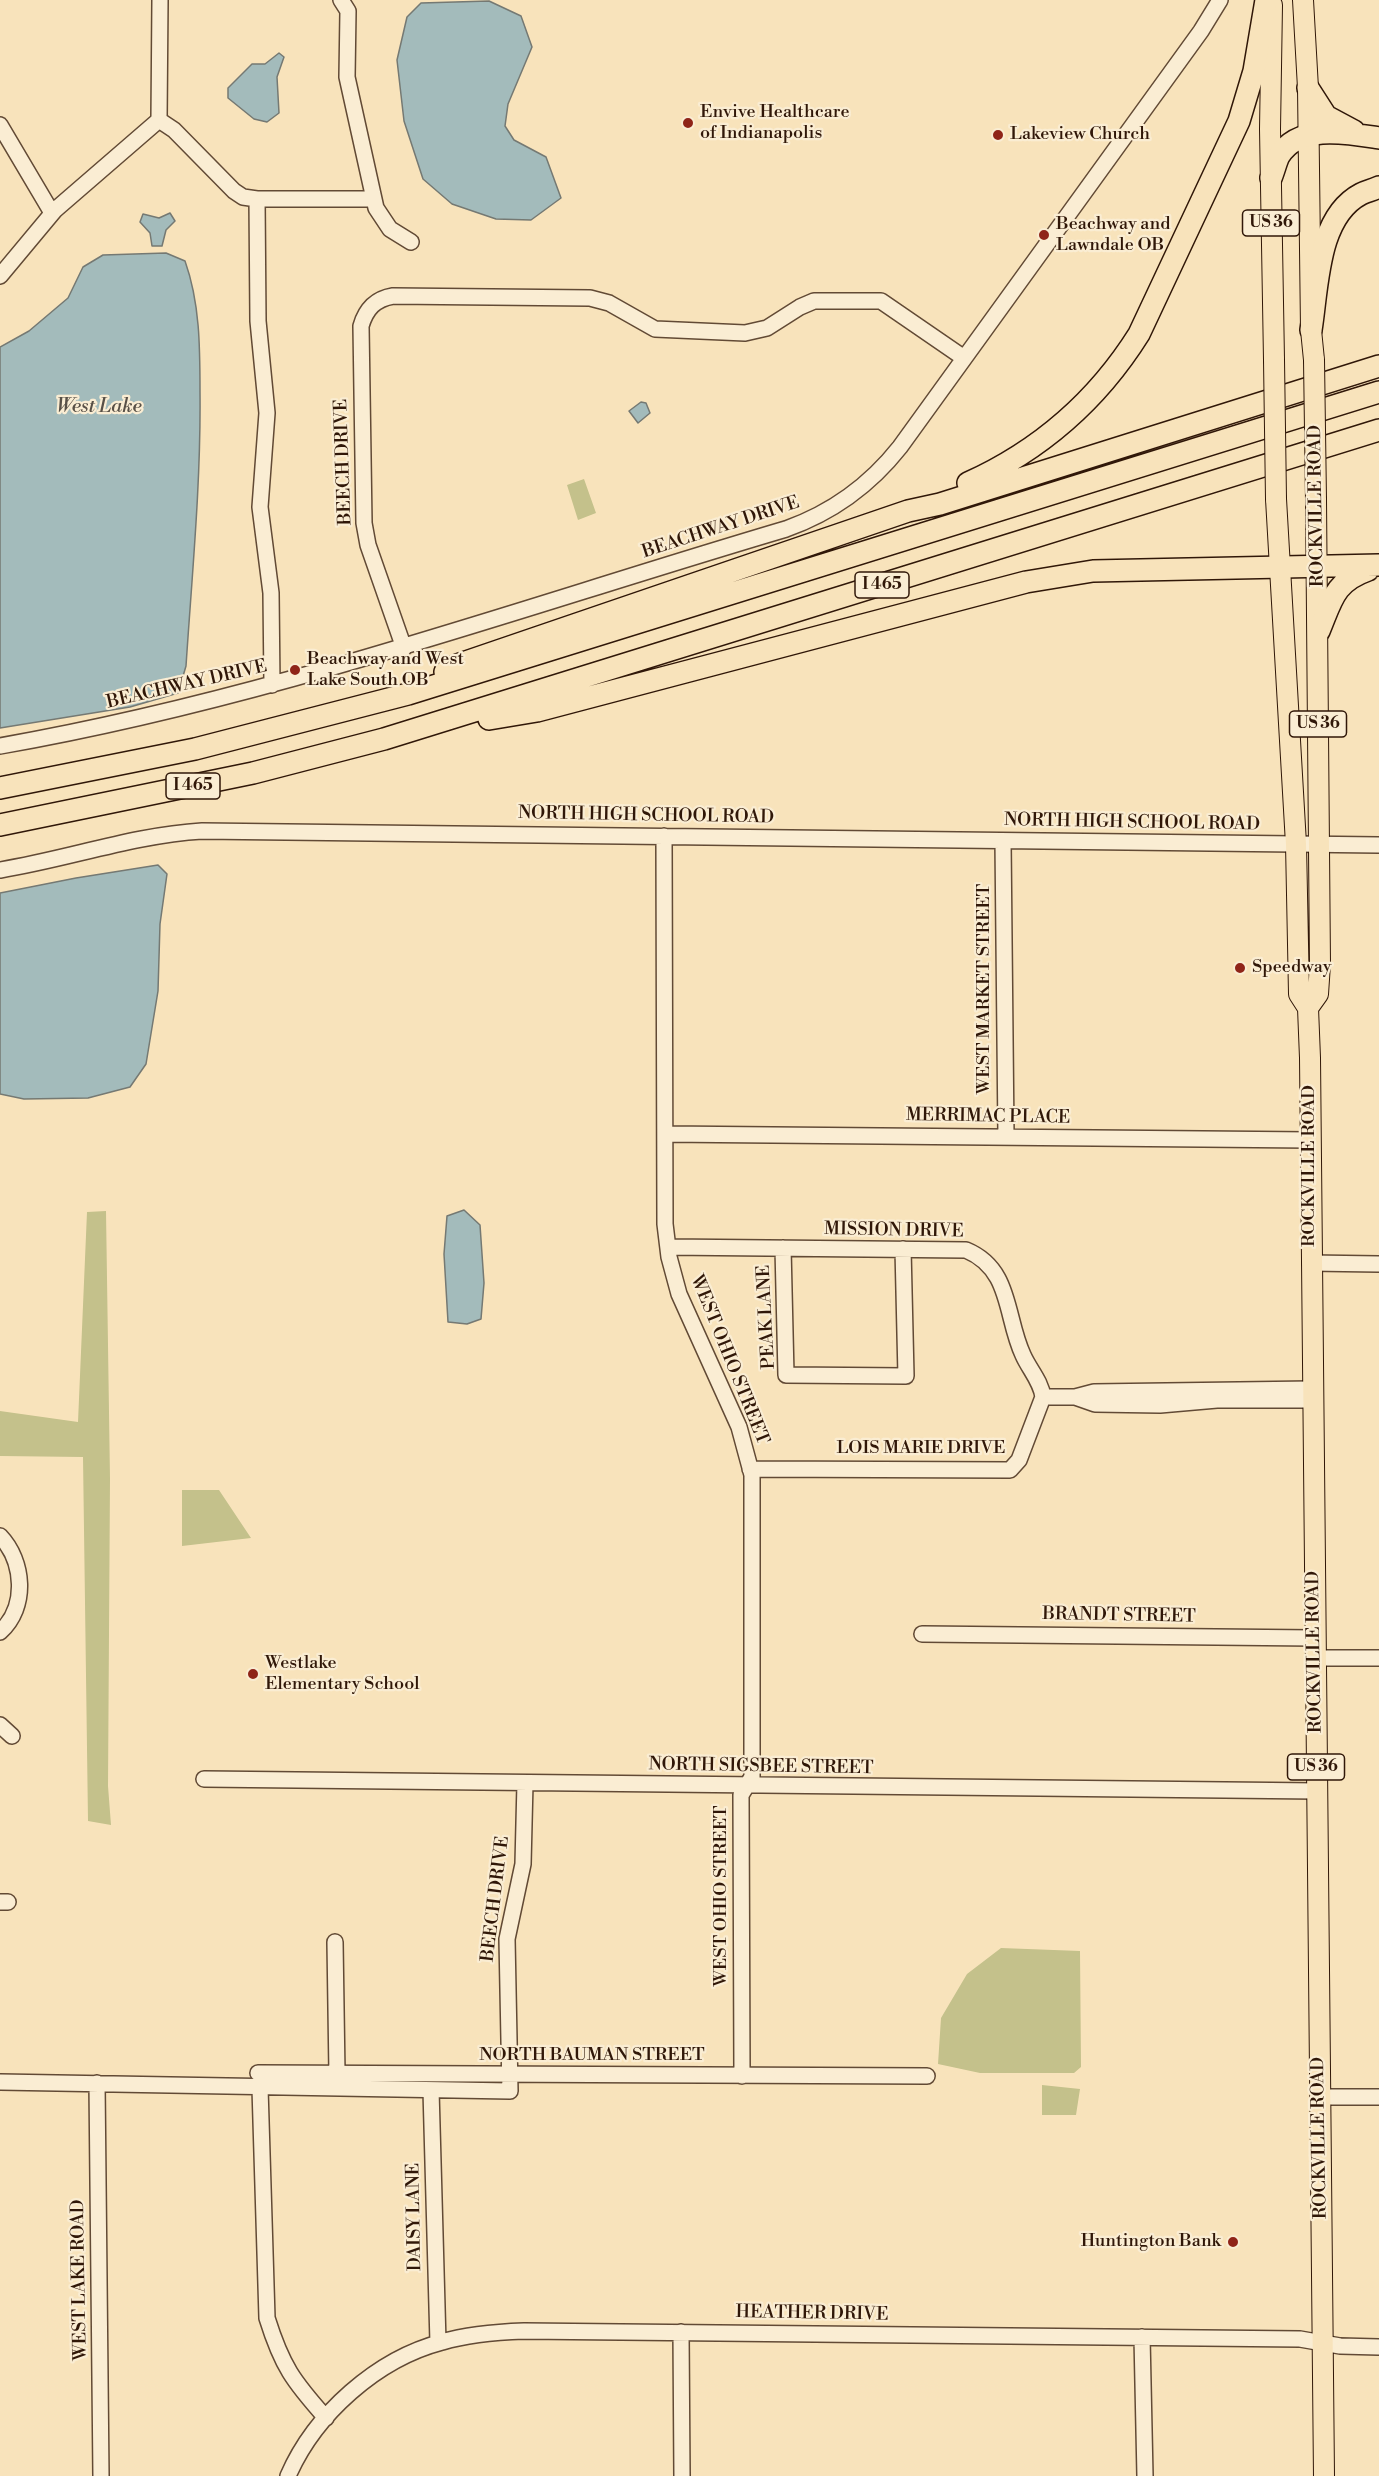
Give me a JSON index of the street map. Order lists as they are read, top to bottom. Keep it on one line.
{"streets":{"highway":["US 36","I 465"],"main road":["ROCKVILLE ROAD"],"street":["BEECH DRIVE","BEACHWAY DRIVE","NORTH HIGH SCHOOL ROAD","WEST MARKET STREET","MERRIMAC PLACE","MISSION DRIVE","PEAK LANE","WEST OHIO STREET","LOIS MARIE DRIVE","BRANDT STREET","NORTH SIGSBEE STREET","NORTH BAUMAN STREET","DAISY LANE","WEST LAKE ROAD","HEATHER DRIVE"]},"crossings":[["US 36","ROCKVILLE ROAD"],["BEECH DRIVE","BEACHWAY DRIVE"],["BEECH DRIVE","NORTH SIGSBEE STREET"],["BEECH DRIVE","NORTH BAUMAN STREET"],["ROCKVILLE ROAD","NORTH HIGH SCHOOL ROAD"],["ROCKVILLE ROAD","MERRIMAC PLACE"],["ROCKVILLE ROAD","BRANDT STREET"],["ROCKVILLE ROAD","NORTH SIGSBEE STREET"],["ROCKVILLE ROAD","HEATHER DRIVE"],["NORTH HIGH SCHOOL ROAD","WEST MARKET STREET"],["NORTH HIGH SCHOOL ROAD","WEST OHIO STREET"],["WEST MARKET STREET","MERRIMAC PLACE"],["MERRIMAC PLACE","WEST OHIO STREET"],["MISSION DRIVE","PEAK LANE"],["MISSION DRIVE","WEST OHIO STREET"],["MISSION DRIVE","LOIS MARIE DRIVE"],["WEST OHIO STREET","LOIS MARIE DRIVE"],["WEST OHIO STREET","NORTH SIGSBEE STREET"],["WEST OHIO STREET","NORTH BAUMAN STREET"],["NORTH BAUMAN STREET","DAISY LANE"],["NORTH BAUMAN STREET","WEST LAKE ROAD"],["DAISY LANE","HEATHER DRIVE"]],"water":["West Lake"],"places":["Envive Healthcare of Indianapolis","Lakeview Church","Beachway and Lawndale OB","Beachway and West Lake South OB","Speedway","Westlake Elementary School","Huntington Bank"]}
